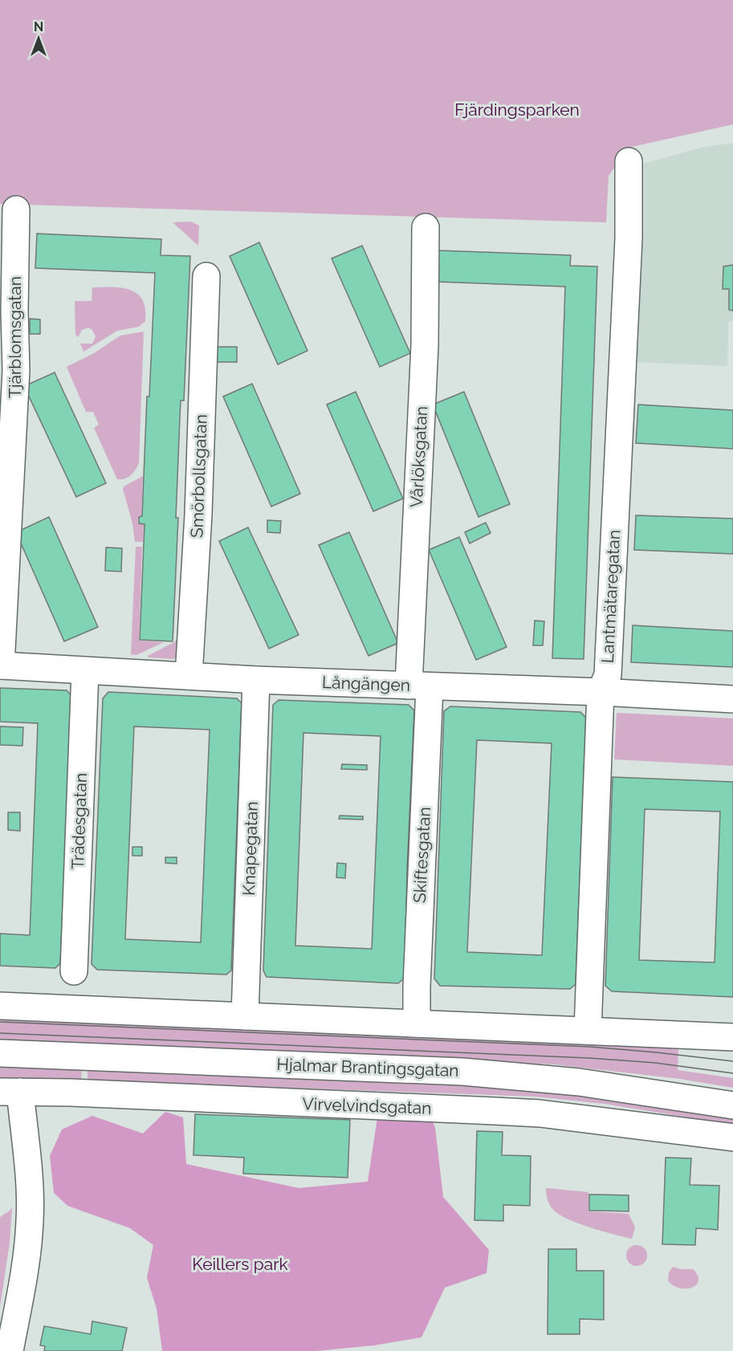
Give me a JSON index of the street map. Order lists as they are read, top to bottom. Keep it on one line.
{"streets":{"street":["Tjärblomsgatan","Vårlöksgatan","Smörbollsgatan","Lantmätaregatan","Långängen","Trädesgatan","Knapegatan","Skiftesgatan","Hjalmar Brantingsgatan","Virvelvindsgatan"]},"crossings":[["Tjärblomsgatan","Långängen"],["Vårlöksgatan","Långängen"],["Vårlöksgatan","Skiftesgatan"],["Smörbollsgatan","Långängen"],["Lantmätaregatan","Långängen"],["Långängen","Trädesgatan"],["Långängen","Knapegatan"],["Långängen","Skiftesgatan"]],"parks":["Fjärdingsparken","Keillers park"],"north":"top"}
